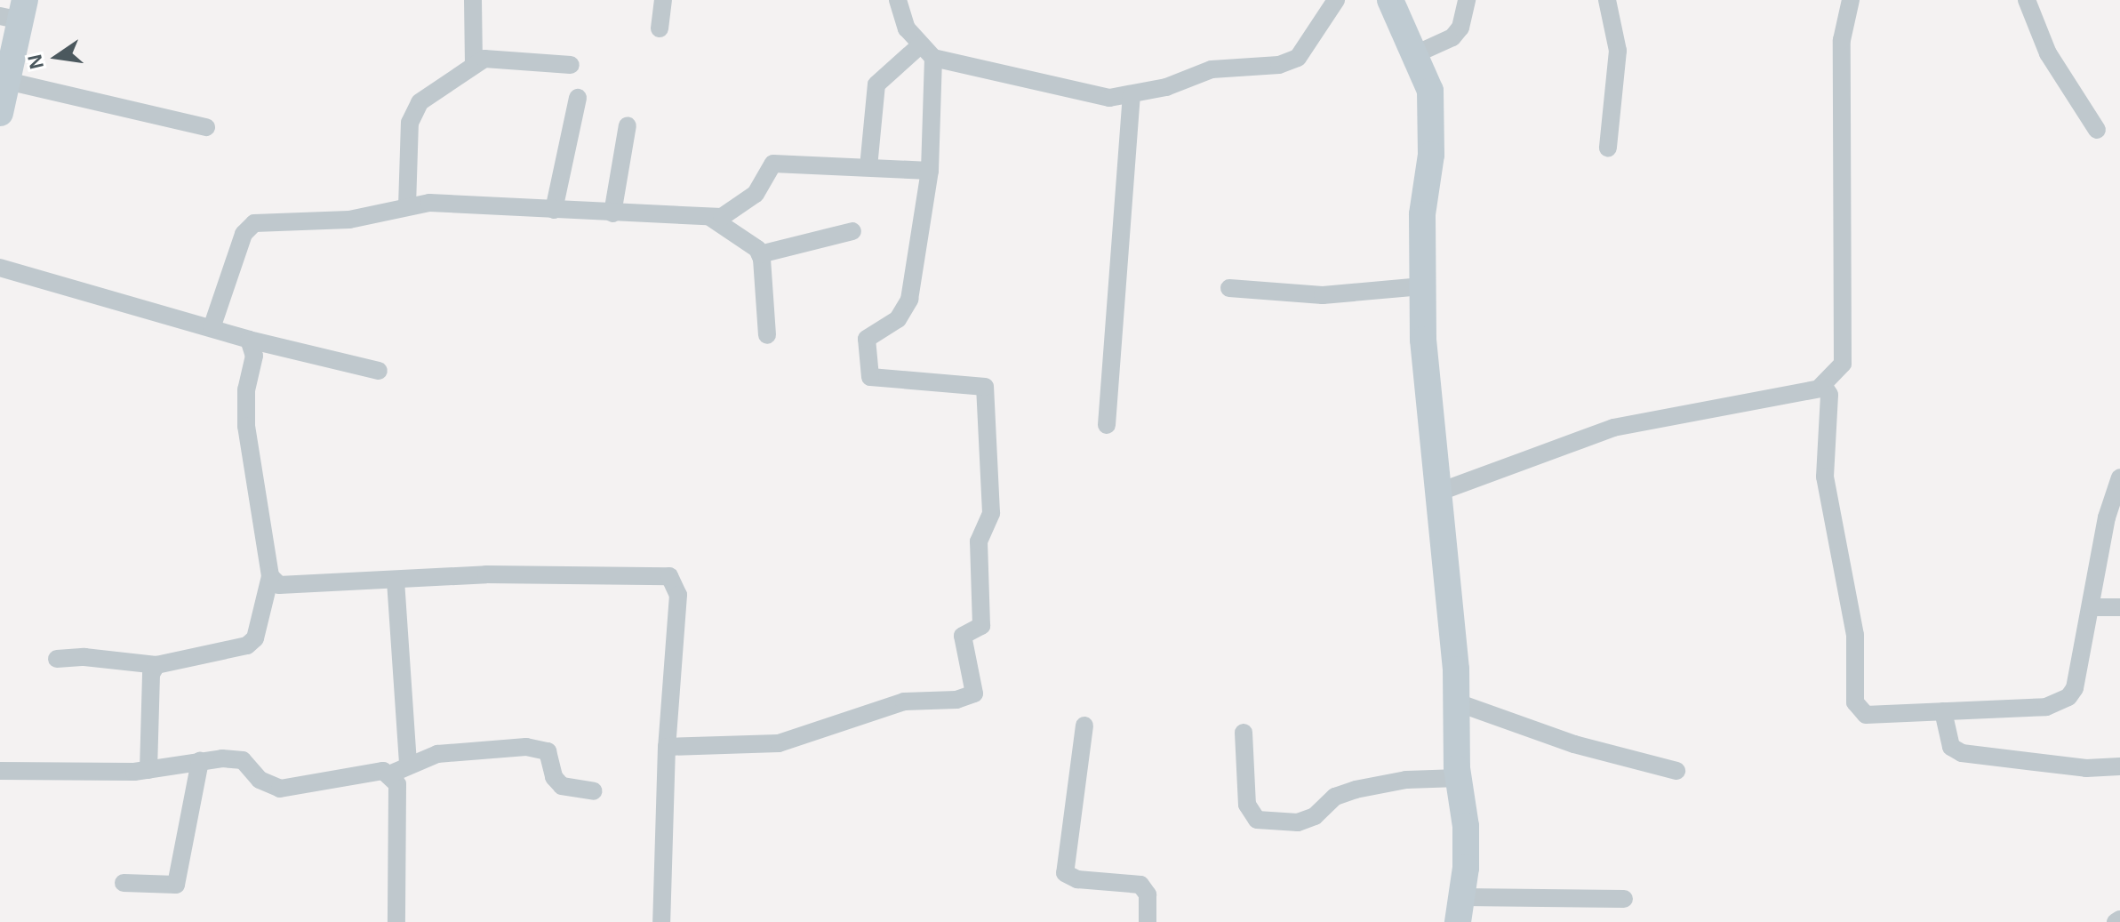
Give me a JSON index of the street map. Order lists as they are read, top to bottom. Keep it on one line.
{"north":"left"}
